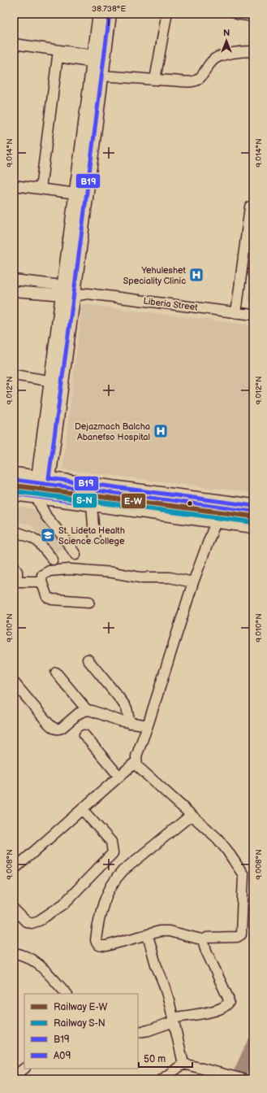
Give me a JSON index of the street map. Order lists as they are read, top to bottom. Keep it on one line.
{"streets":{"street":["Liberia Street"]},"places":{"hospital":["Yehuleshet Speciality Clinic","Dejazmach Balcha Abanefso Hospital"],"school or university":["St. Lideta Health Science College"]},"lines":["transit line B19","transit line A09","rail line E-W","rail line S-N"],"legend":["Railway E-W","Railway S-N","B19","A09"],"scale_bar":"50 m","north":"top","coordinates":["38.738°E","9.014°N","9.012°N","9.010°N","9.008°N"]}
